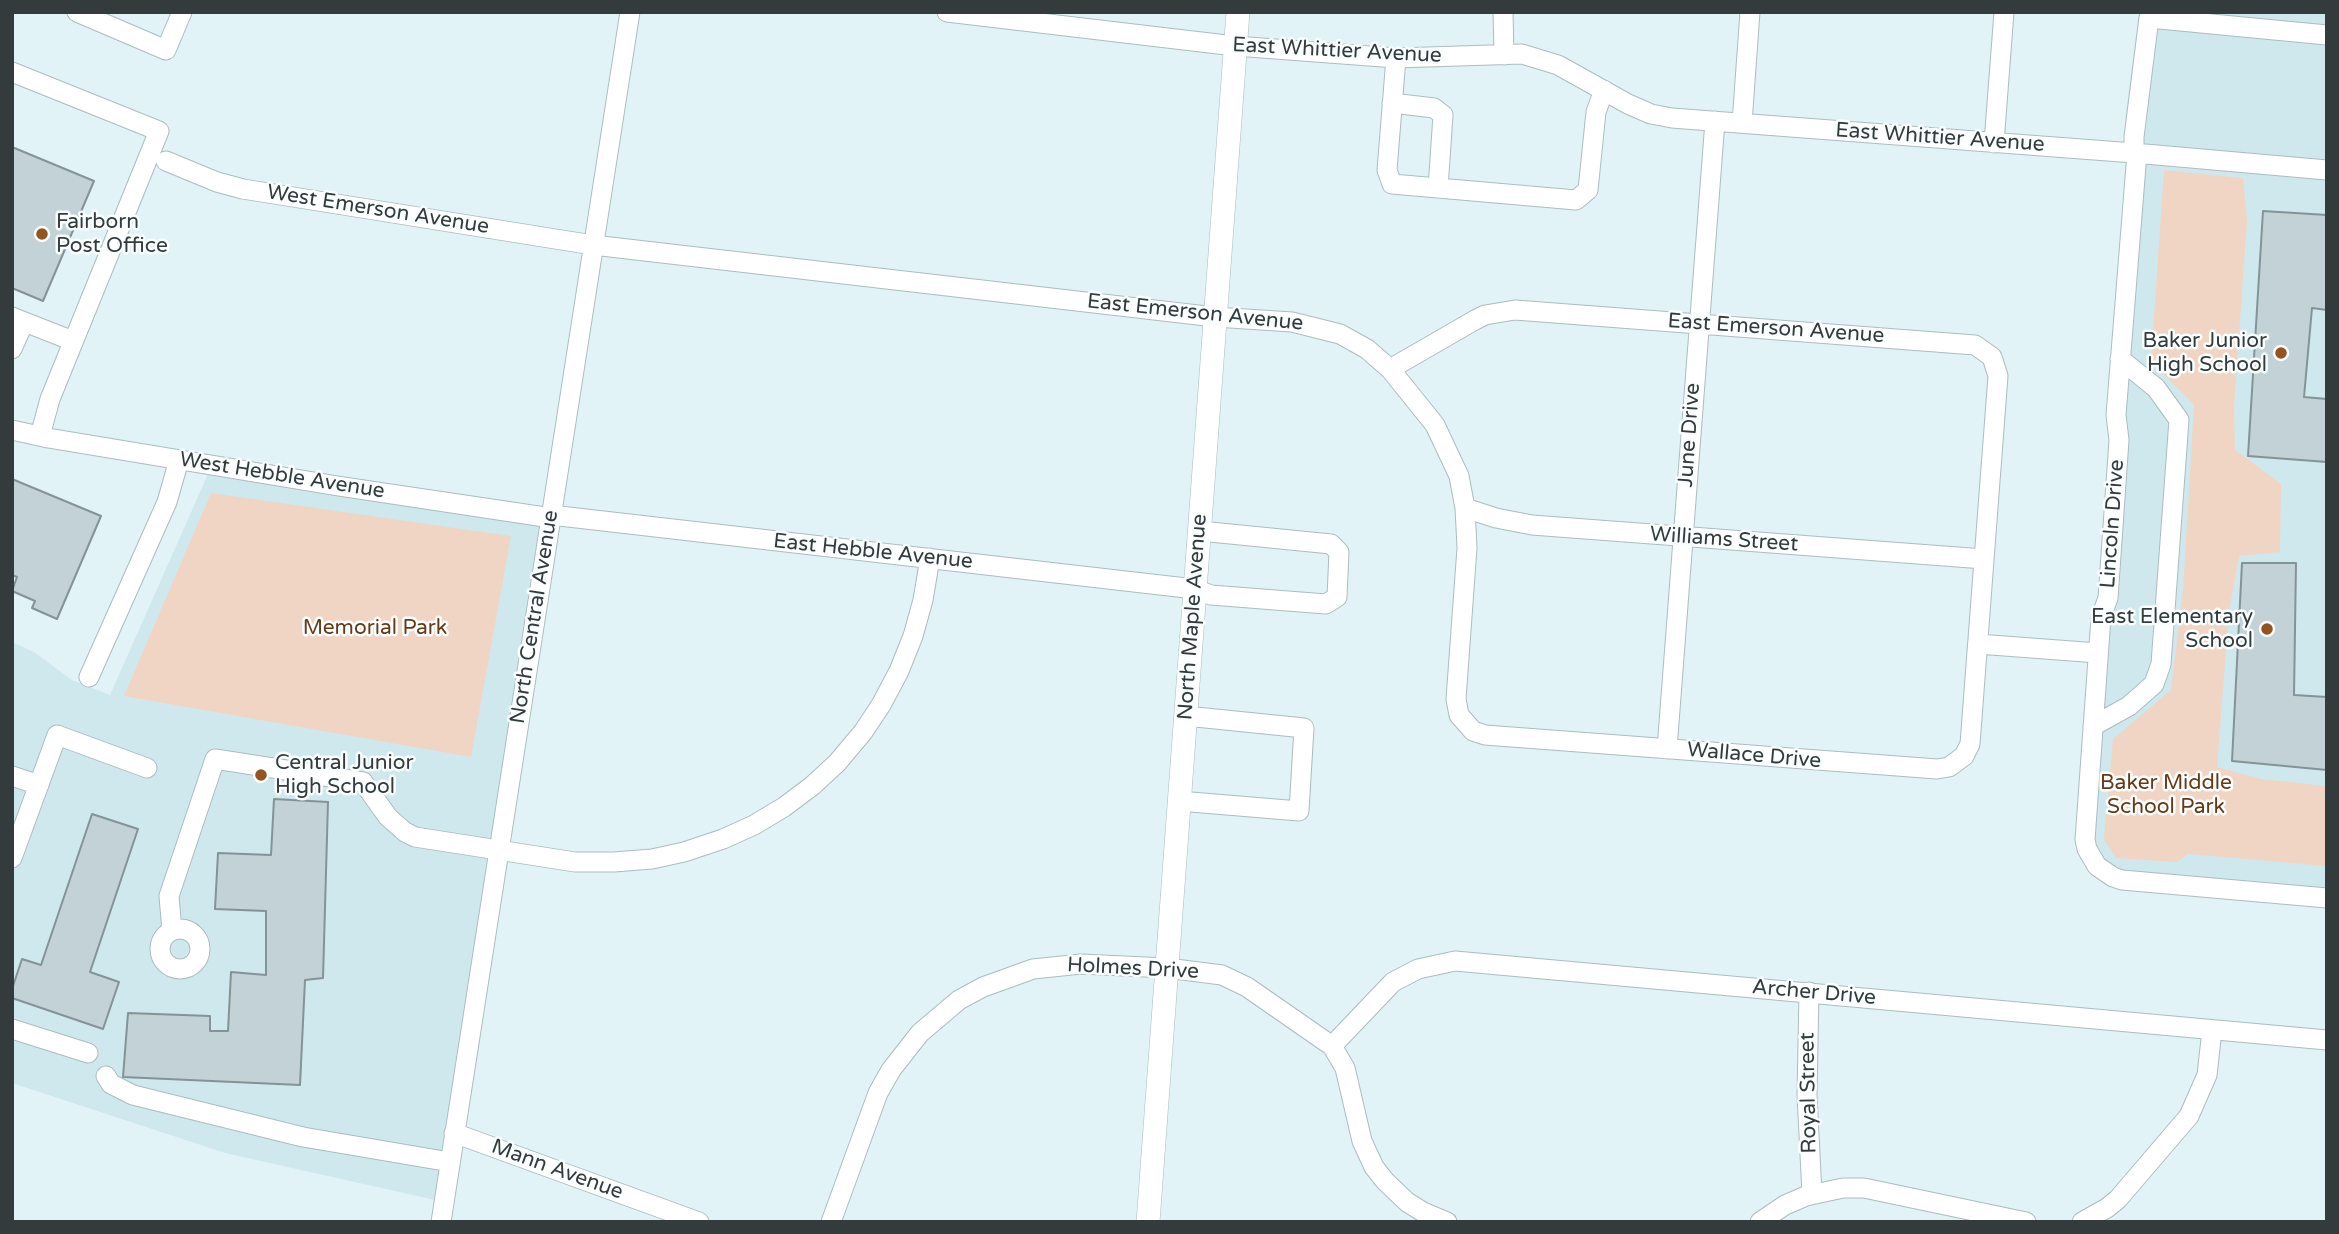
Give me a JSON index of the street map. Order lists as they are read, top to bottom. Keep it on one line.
{"streets":{"main road":["North Maple Avenue"],"street":["East Whittier Avenue","West Emerson Avenue","East Emerson Avenue","June Drive","West Hebble Avenue","Lincoln Drive","Williams Street","East Hebble Avenue","North Central Avenue","Wallace Drive","Holmes Drive","Archer Drive","Royal Street","Mann Avenue"]},"crossings":[["East Whittier Avenue","June Drive"],["East Whittier Avenue","Lincoln Drive"],["East Whittier Avenue","North Maple Avenue"],["West Emerson Avenue","East Emerson Avenue"],["West Emerson Avenue","North Central Avenue"],["East Emerson Avenue","June Drive"],["East Emerson Avenue","North Central Avenue"],["East Emerson Avenue","North Maple Avenue"],["East Emerson Avenue","Wallace Drive"],["June Drive","Williams Street"],["June Drive","Wallace Drive"],["West Hebble Avenue","East Hebble Avenue"],["West Hebble Avenue","North Central Avenue"],["Williams Street","Wallace Drive"],["East Hebble Avenue","North Central Avenue"],["East Hebble Avenue","North Maple Avenue"],["North Central Avenue","Mann Avenue"],["North Maple Avenue","Holmes Drive"],["Holmes Drive","Archer Drive"],["Archer Drive","Royal Street"]],"parks":["Memorial Park","Baker Middle School Park"],"places":["Fairborn Post Office","Baker Junior High School","East Elementary School","Central Junior High School"]}
